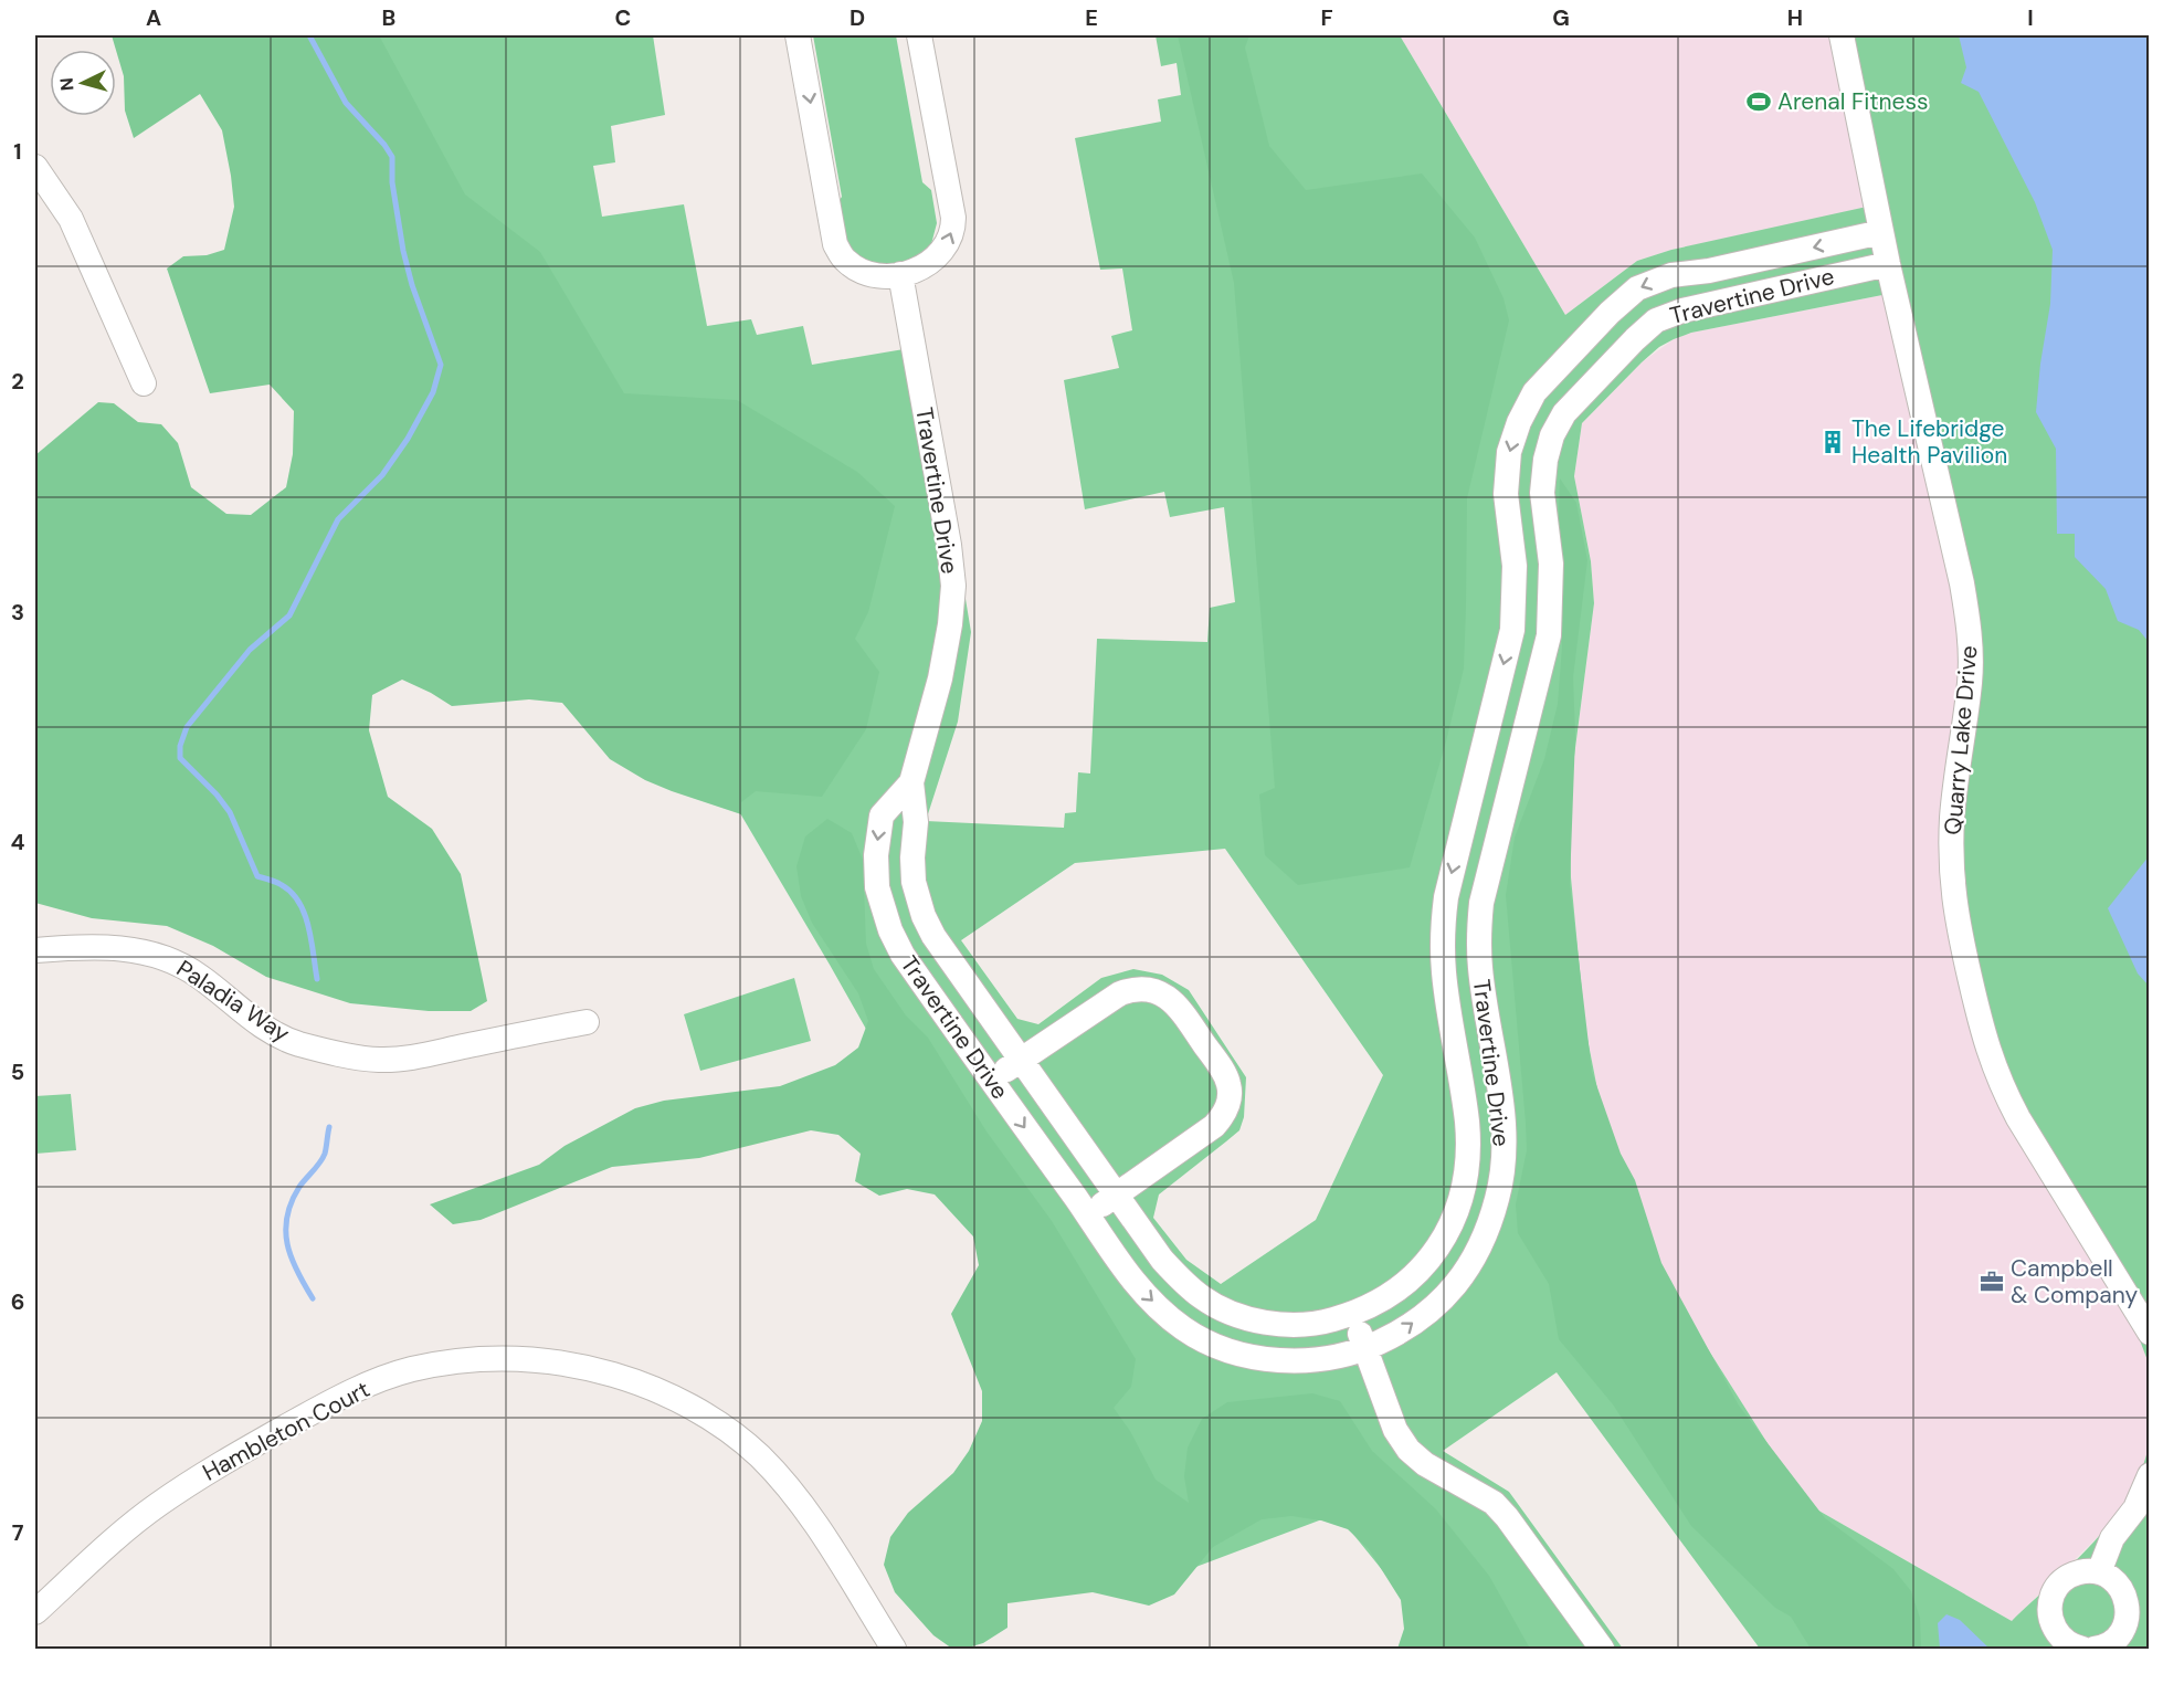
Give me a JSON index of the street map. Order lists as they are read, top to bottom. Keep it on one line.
{"streets":{"street":["Travertine Drive","Quarry Lake Drive","Paladia Way","Hambleton Court"]},"crossings":[["Travertine Drive","Quarry Lake Drive"]],"places":{"sports":["Arenal Fitness"],"building":["The Lifebridge Health Pavilion"],"office":["Campbell & Company"]},"north":"left","grid":{"columns":["A","B","C","D","E","F","G","H","I"],"rows":["1","2","3","4","5","6","7"]}}
